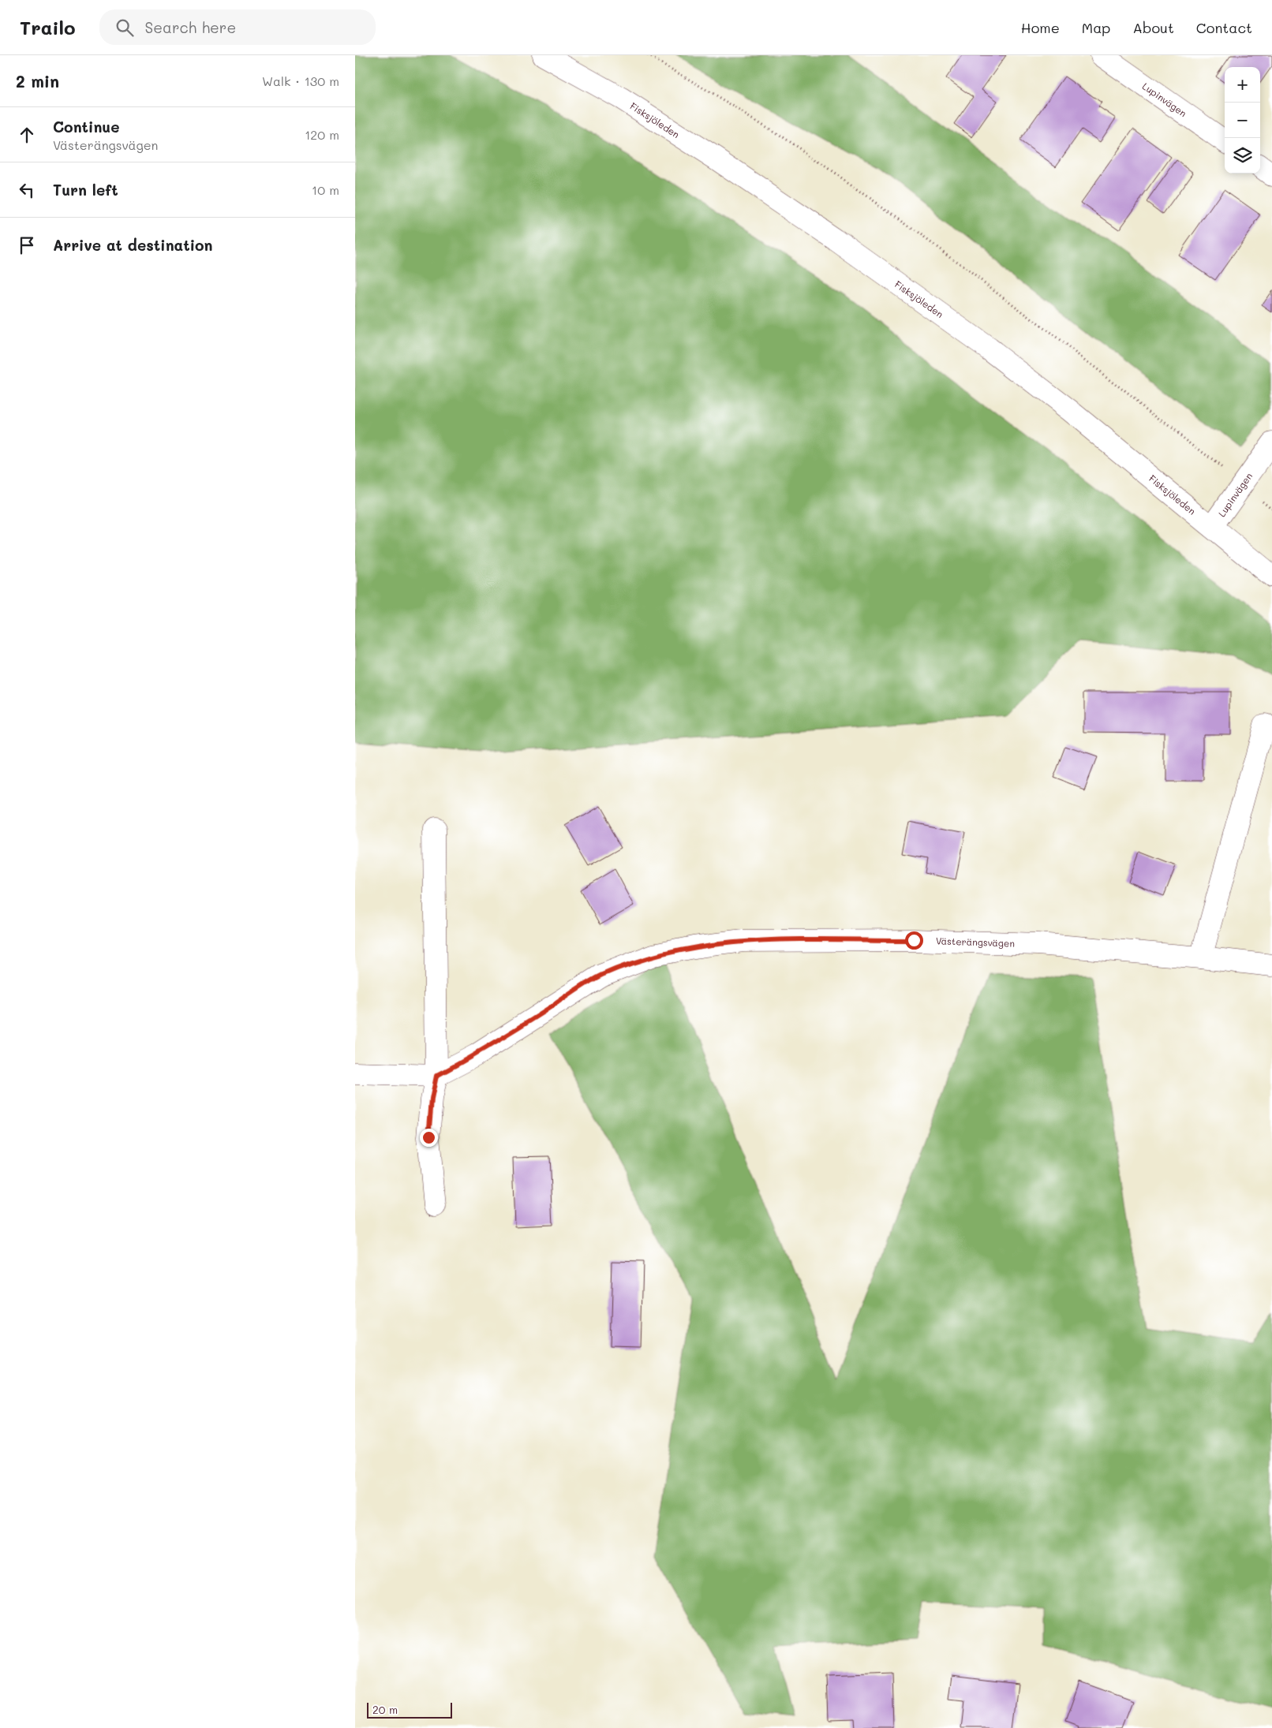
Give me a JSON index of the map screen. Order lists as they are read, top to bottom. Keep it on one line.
{"streets":{"street":["Lupinvägen","Fisksjöleden","Västerängsvägen"]},"crossings":[["Lupinvägen","Fisksjöleden"]],"scale_bar":"20 m","page":{"header":"Trailo","search":"Search here","nav":["Home","Map","About","Contact"],"heading":["2 min","Walk · 130 m"],"map_buttons":["+","−"],"list":[["Continue","Västerängsvägen","120 m"],["Turn left","10 m"],"Arrive at destination"],"scale":"20 m"}}
